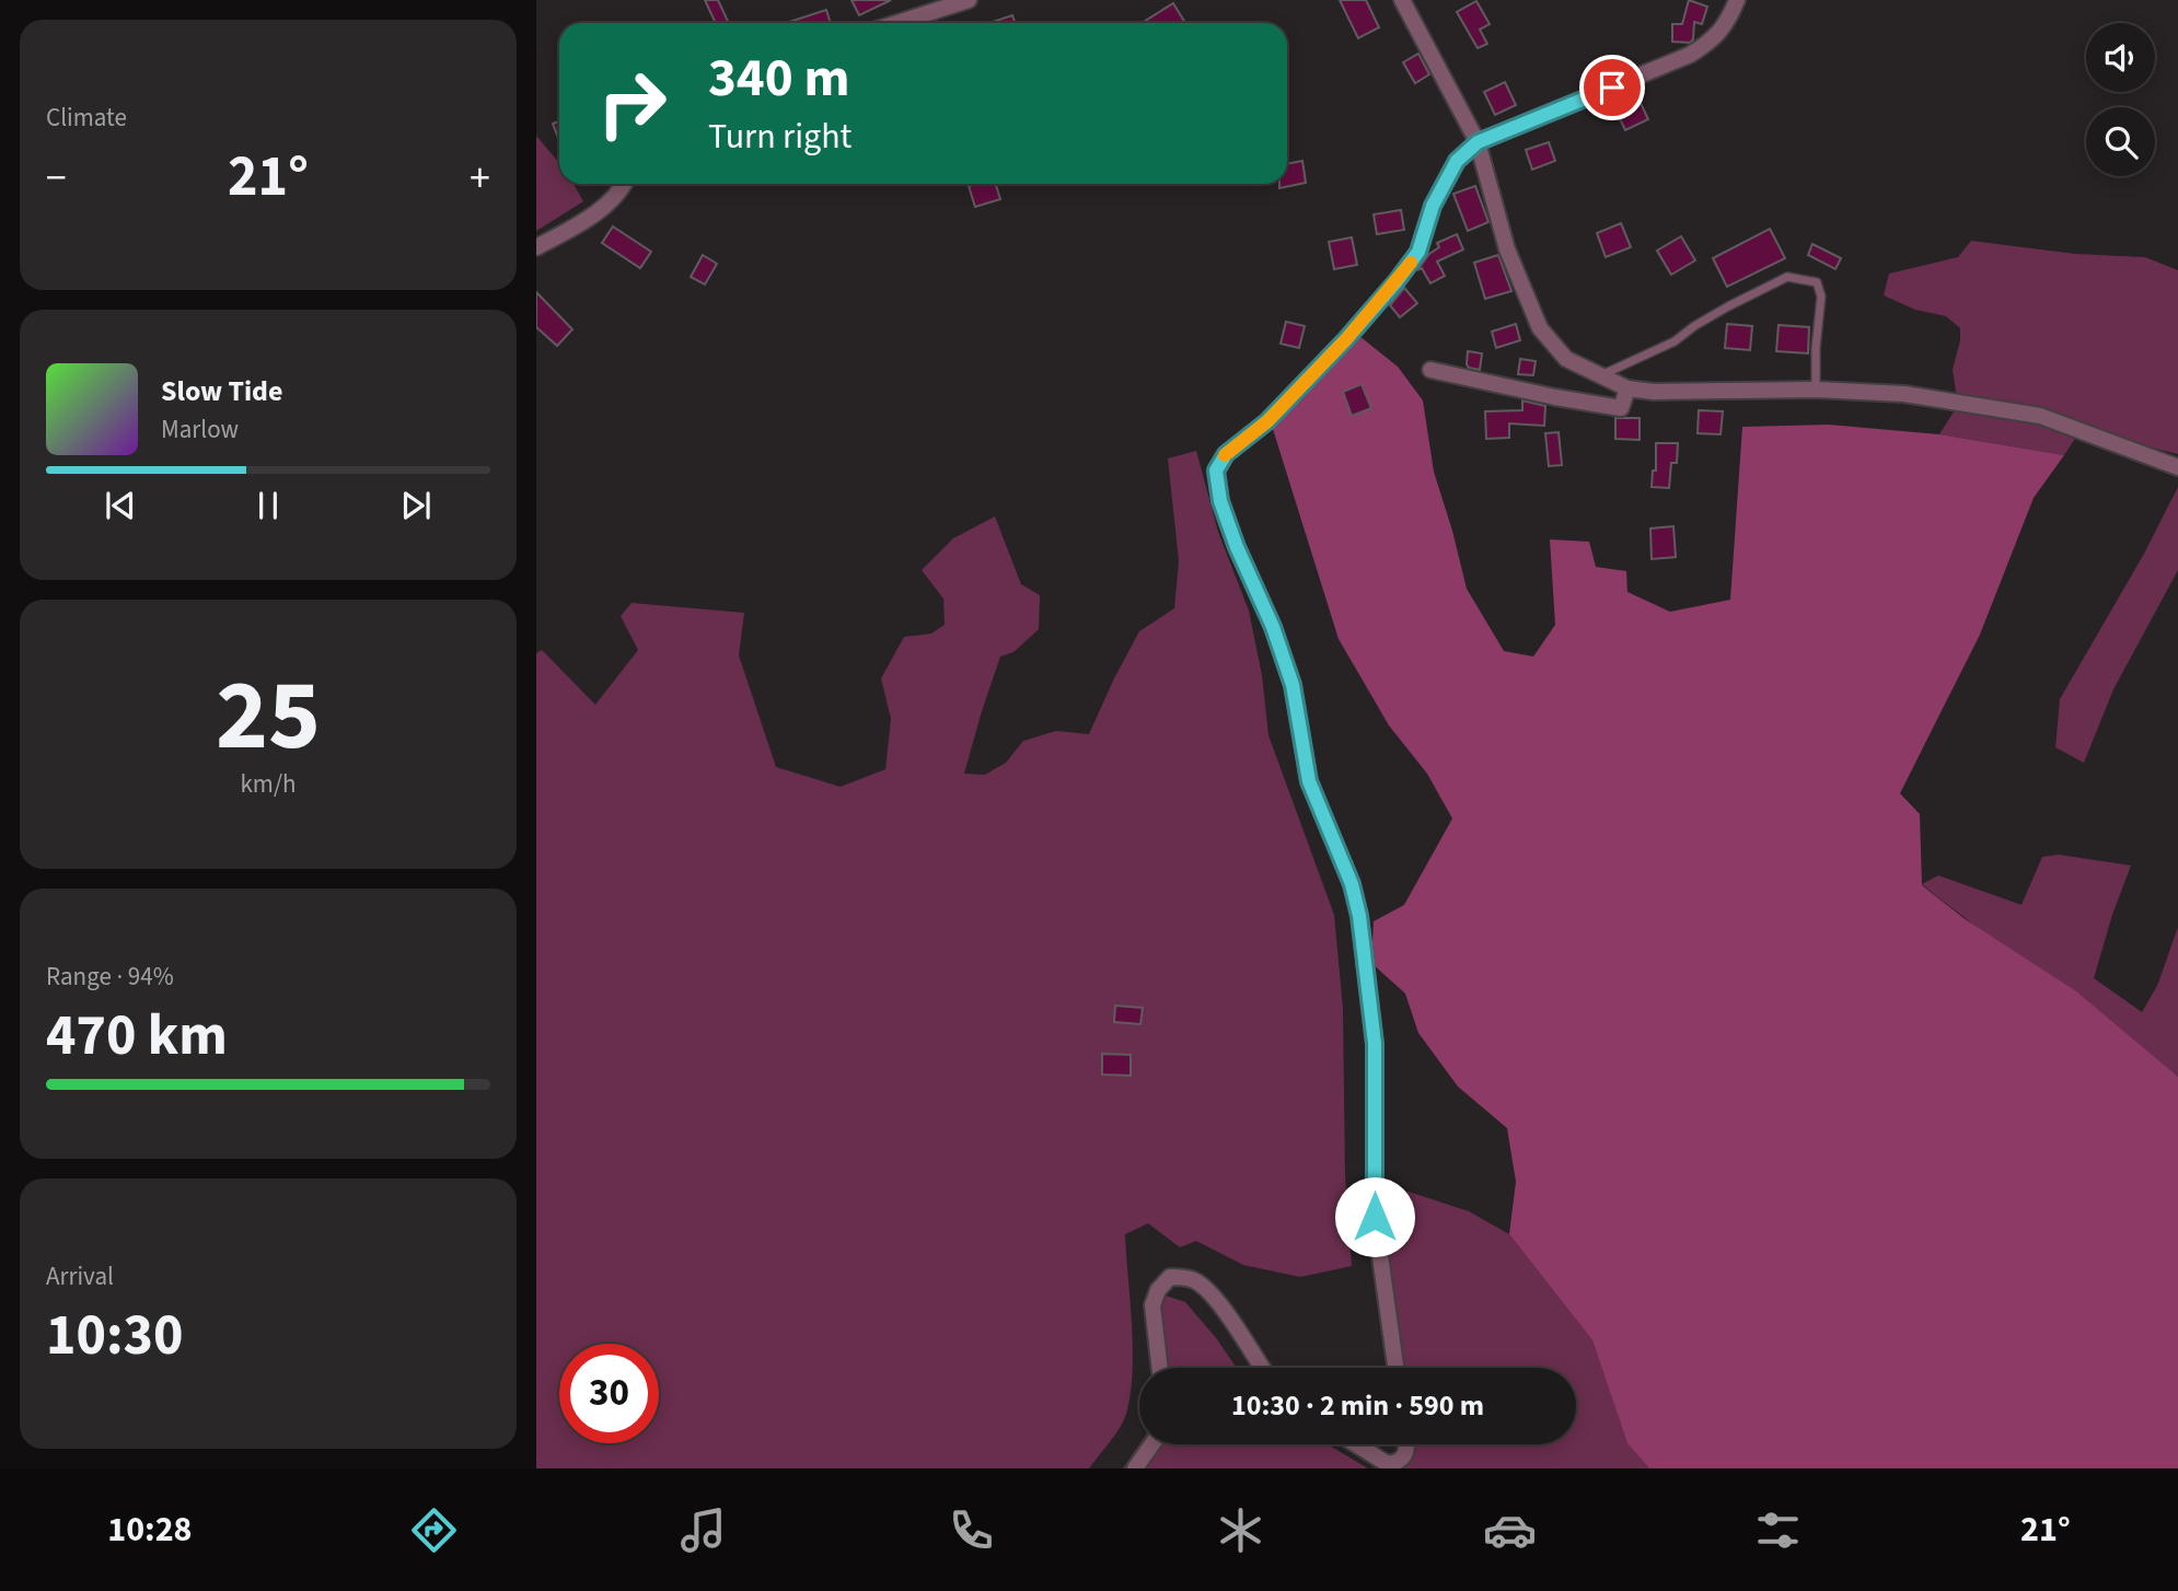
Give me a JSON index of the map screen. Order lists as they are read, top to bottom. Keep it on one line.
{"page":{"tile":["Climate",["25","km/h"],["Range · 94%","470 km"],["Arrival","10:30"]],"turn":["340 m","Turn right"],"heat":["−","21°","+"],"song":["Slow Tide","Marlow"],"limit":"30","trip":"10:30 · 2 min · 590 m","tabs":["10:28","21°"]}}
